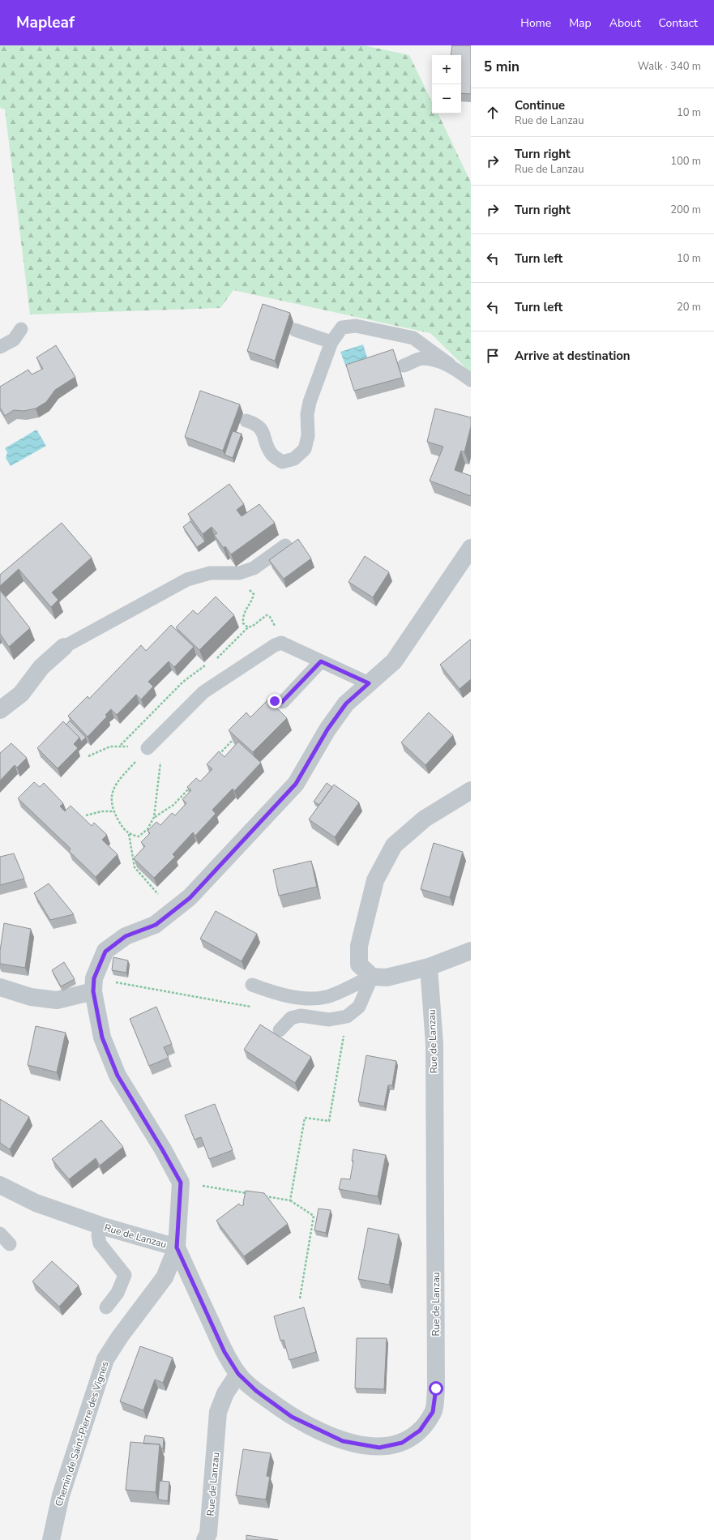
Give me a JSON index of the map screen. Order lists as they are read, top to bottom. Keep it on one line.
{"streets":{"street":["Rue de Lanzau","Chemin de Saint-Pierre des Vignes"]},"crossings":[["Rue de Lanzau","Chemin de Saint-Pierre des Vignes"]],"page":{"header":"Mapleaf","nav":["Home","Map","About","Contact"],"heading":["5 min","Walk · 340 m"],"map_buttons":["+","−"],"list":[["Continue","Rue de Lanzau","10 m"],["Turn right","Rue de Lanzau","100 m"],["Turn right","200 m"],["Turn left","10 m"],["Turn left","20 m"],"Arrive at destination"]}}
